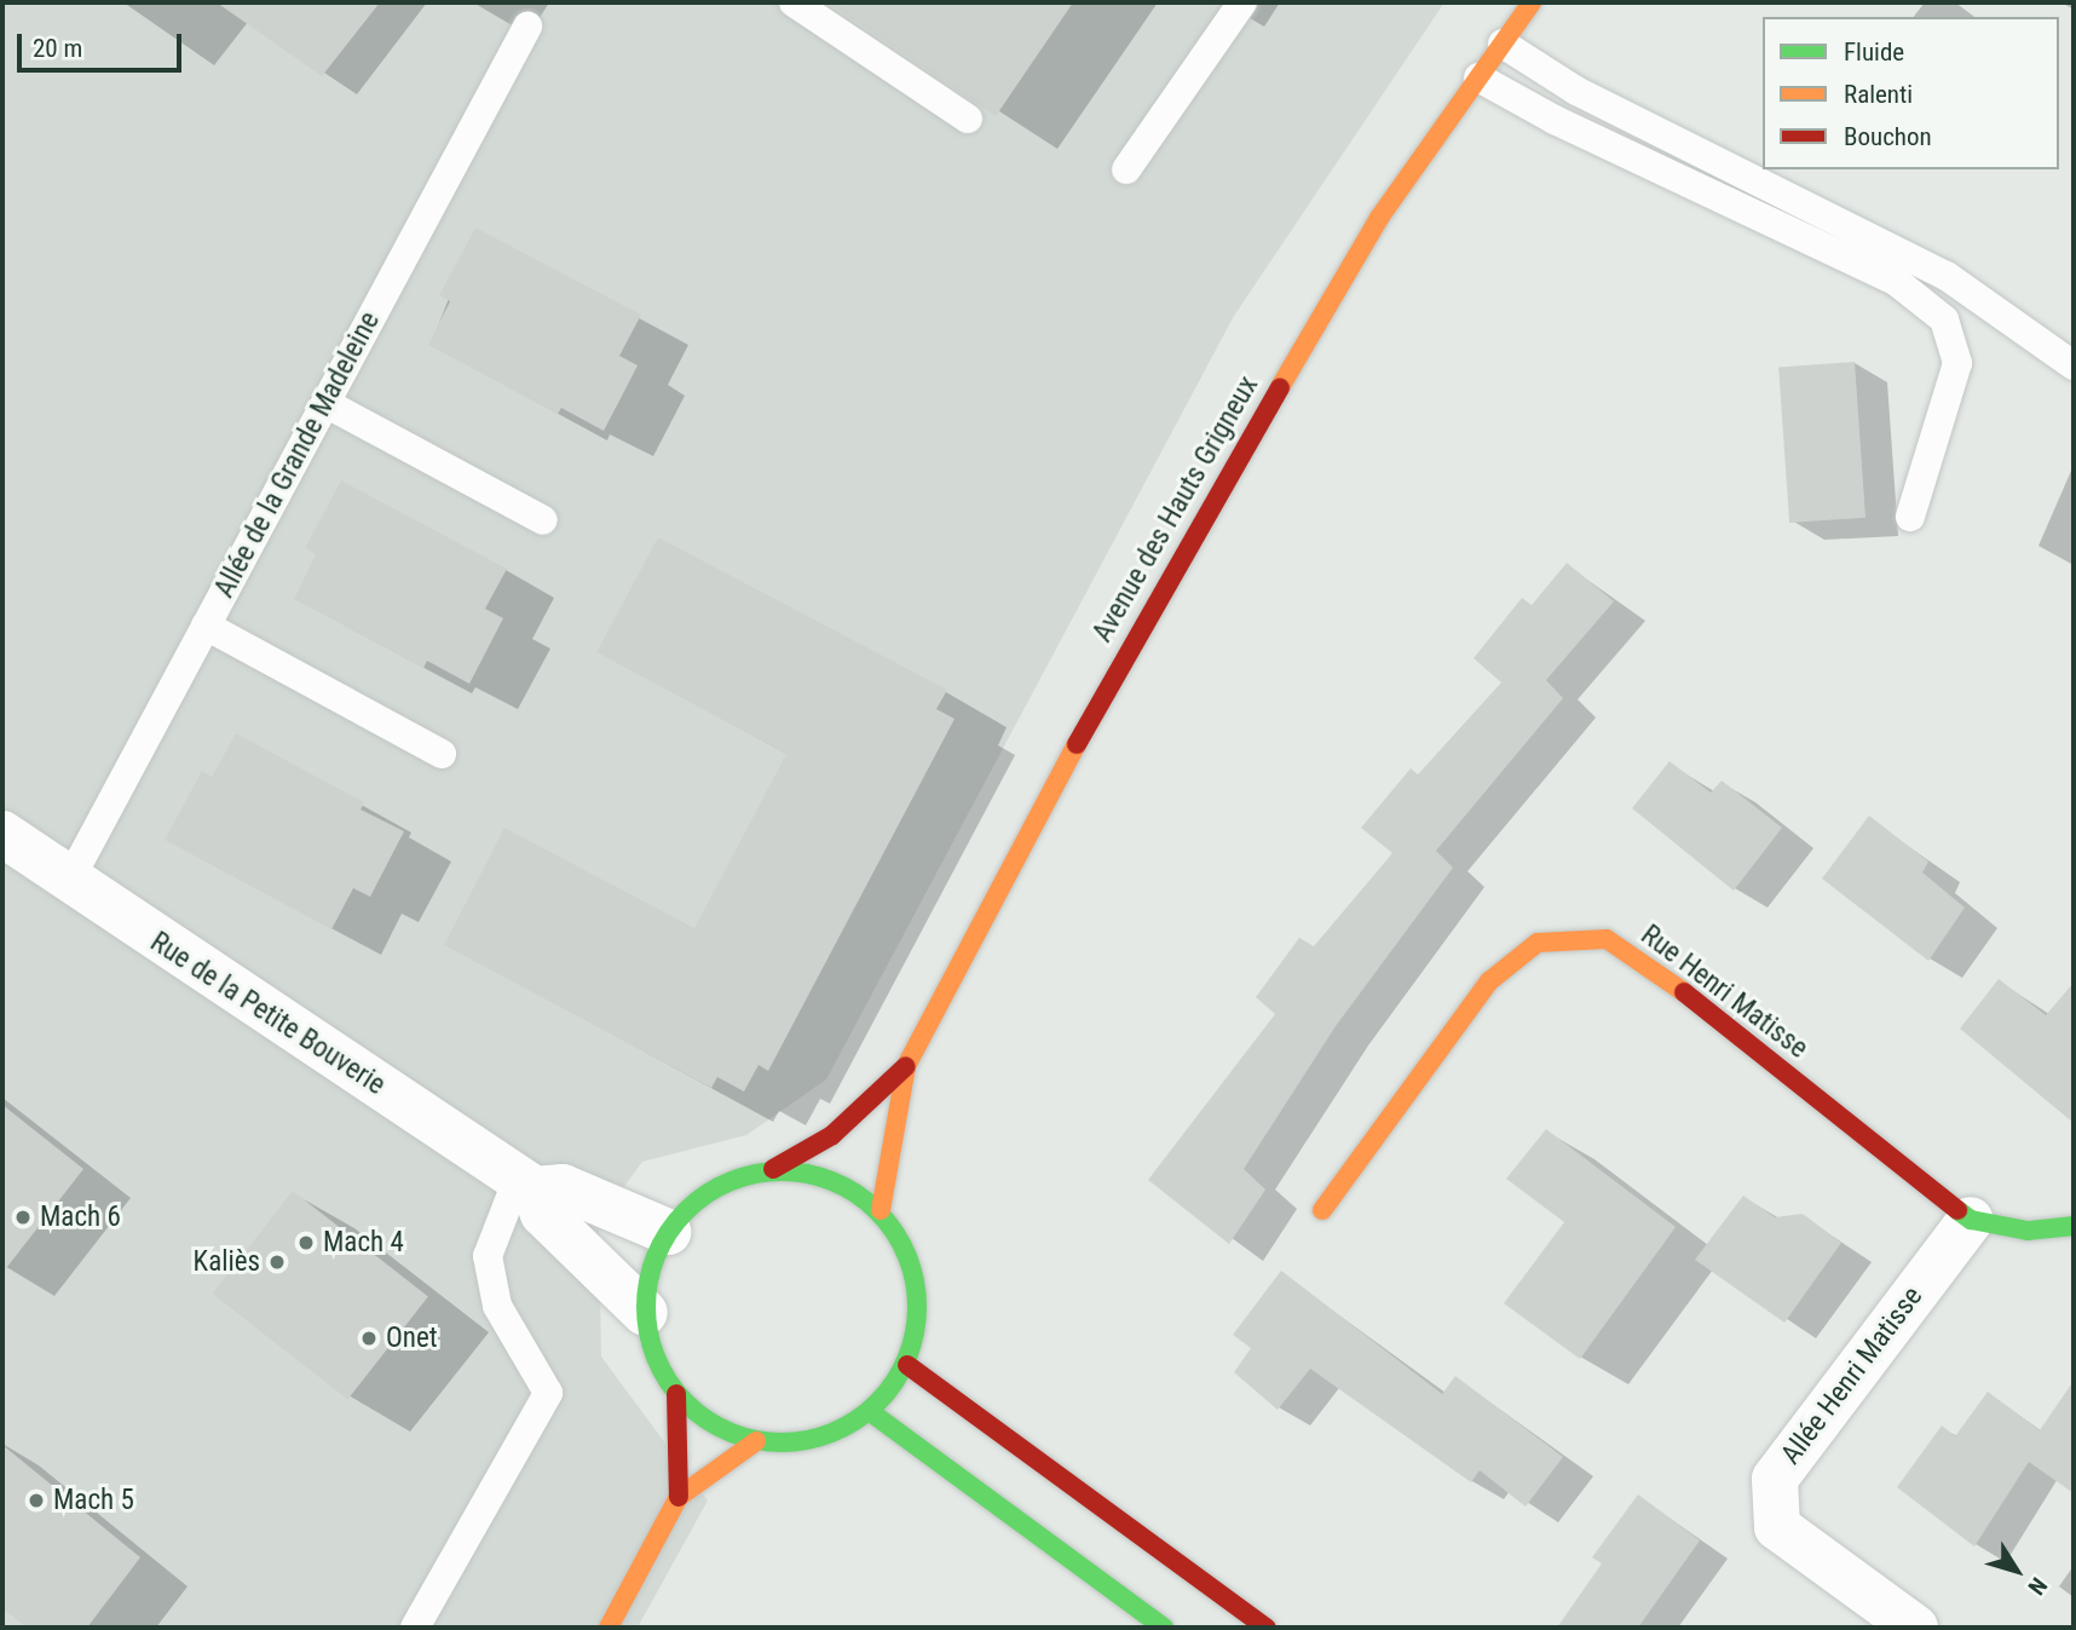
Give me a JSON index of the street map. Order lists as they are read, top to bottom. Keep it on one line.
{"streets":{"street":["Avenue des Hauts Grigneux","Rue Henri Matisse","Rue de la Petite Bouverie","Allée Henri Matisse"],"lane":["Allée de la Grande Madeleine"]},"crossings":[["Allée de la Grande Madeleine","Rue de la Petite Bouverie"],["Avenue des Hauts Grigneux","Rue de la Petite Bouverie"],["Rue Henri Matisse","Allée Henri Matisse"]],"places":["Mach 6","Mach 4","Kaliès","Onet","Mach 5"],"legend":["Fluide","Ralenti","Bouchon"],"scale_bar":"20 m","north":"bottom right"}
